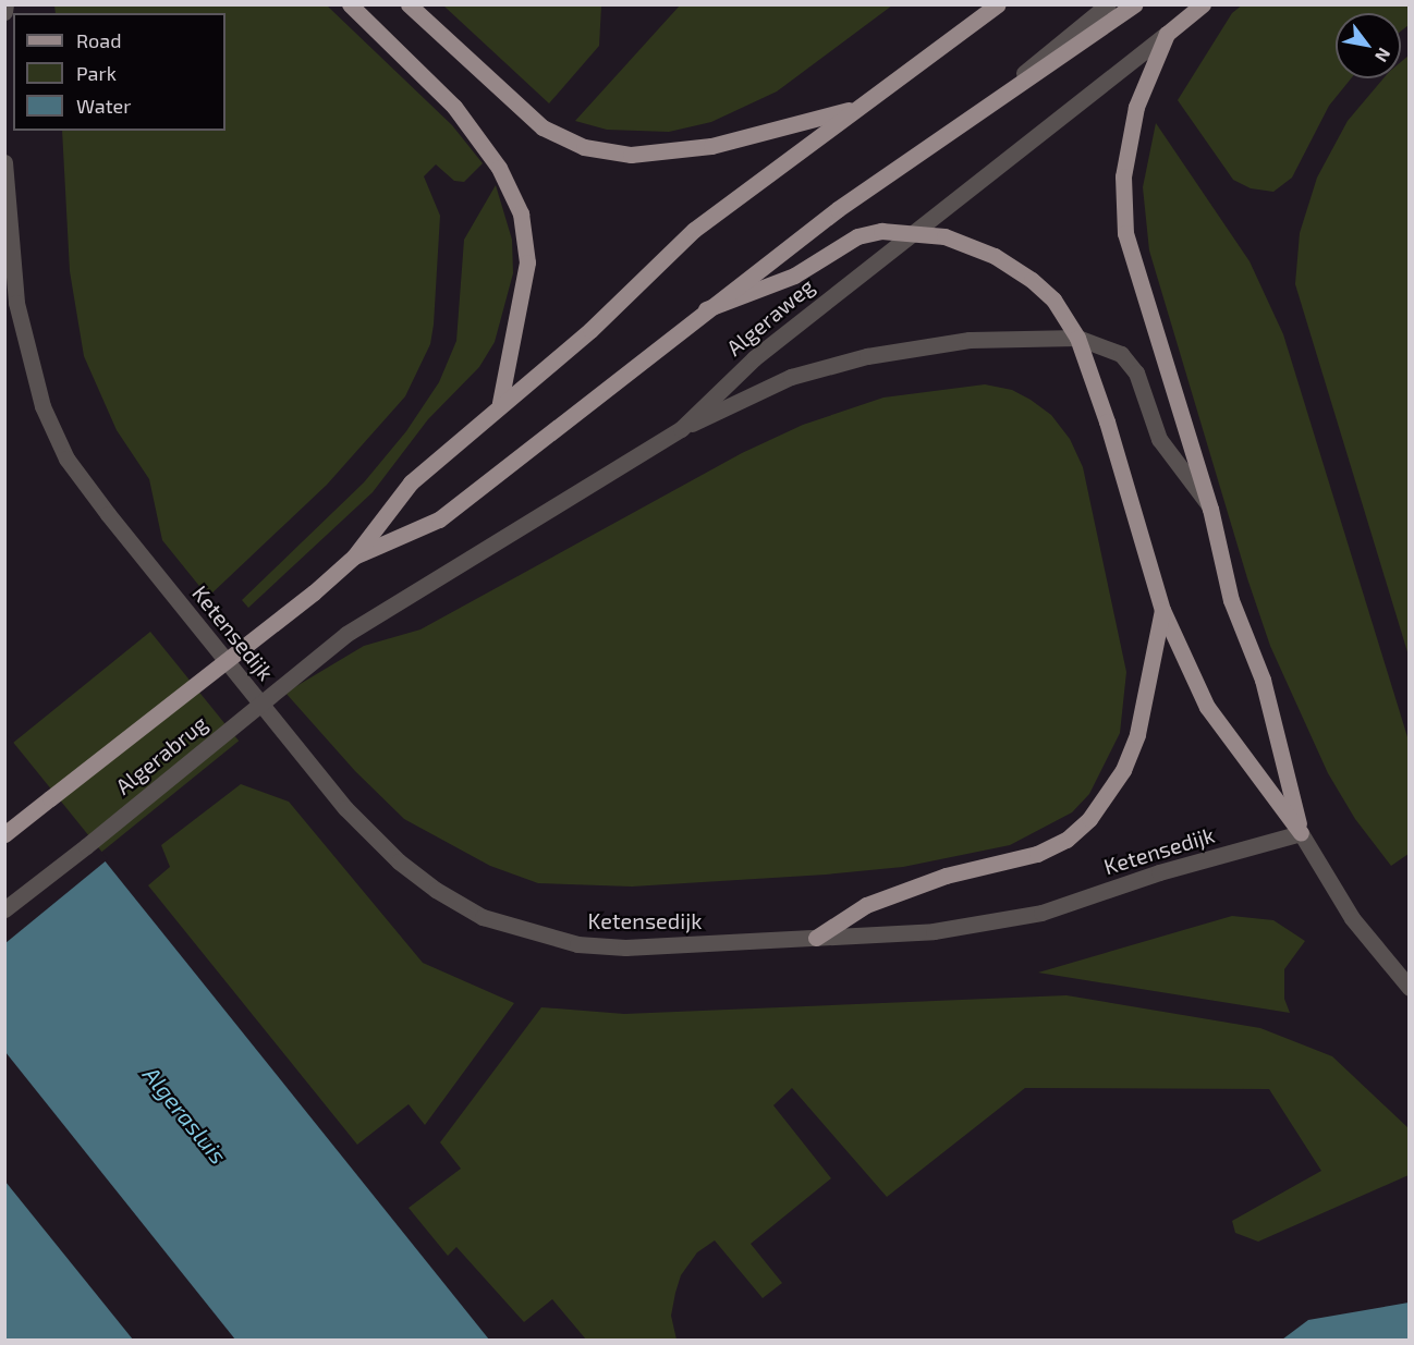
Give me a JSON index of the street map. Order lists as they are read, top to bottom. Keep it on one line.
{"streets":{"main road":["Algeraweg","Algerabrug"],"street":["Ketensedijk"]},"crossings":[["Algeraweg","Algerabrug"]],"water":["Algerasluis"],"legend":["Road","Park","Water"],"north":"bottom right"}
